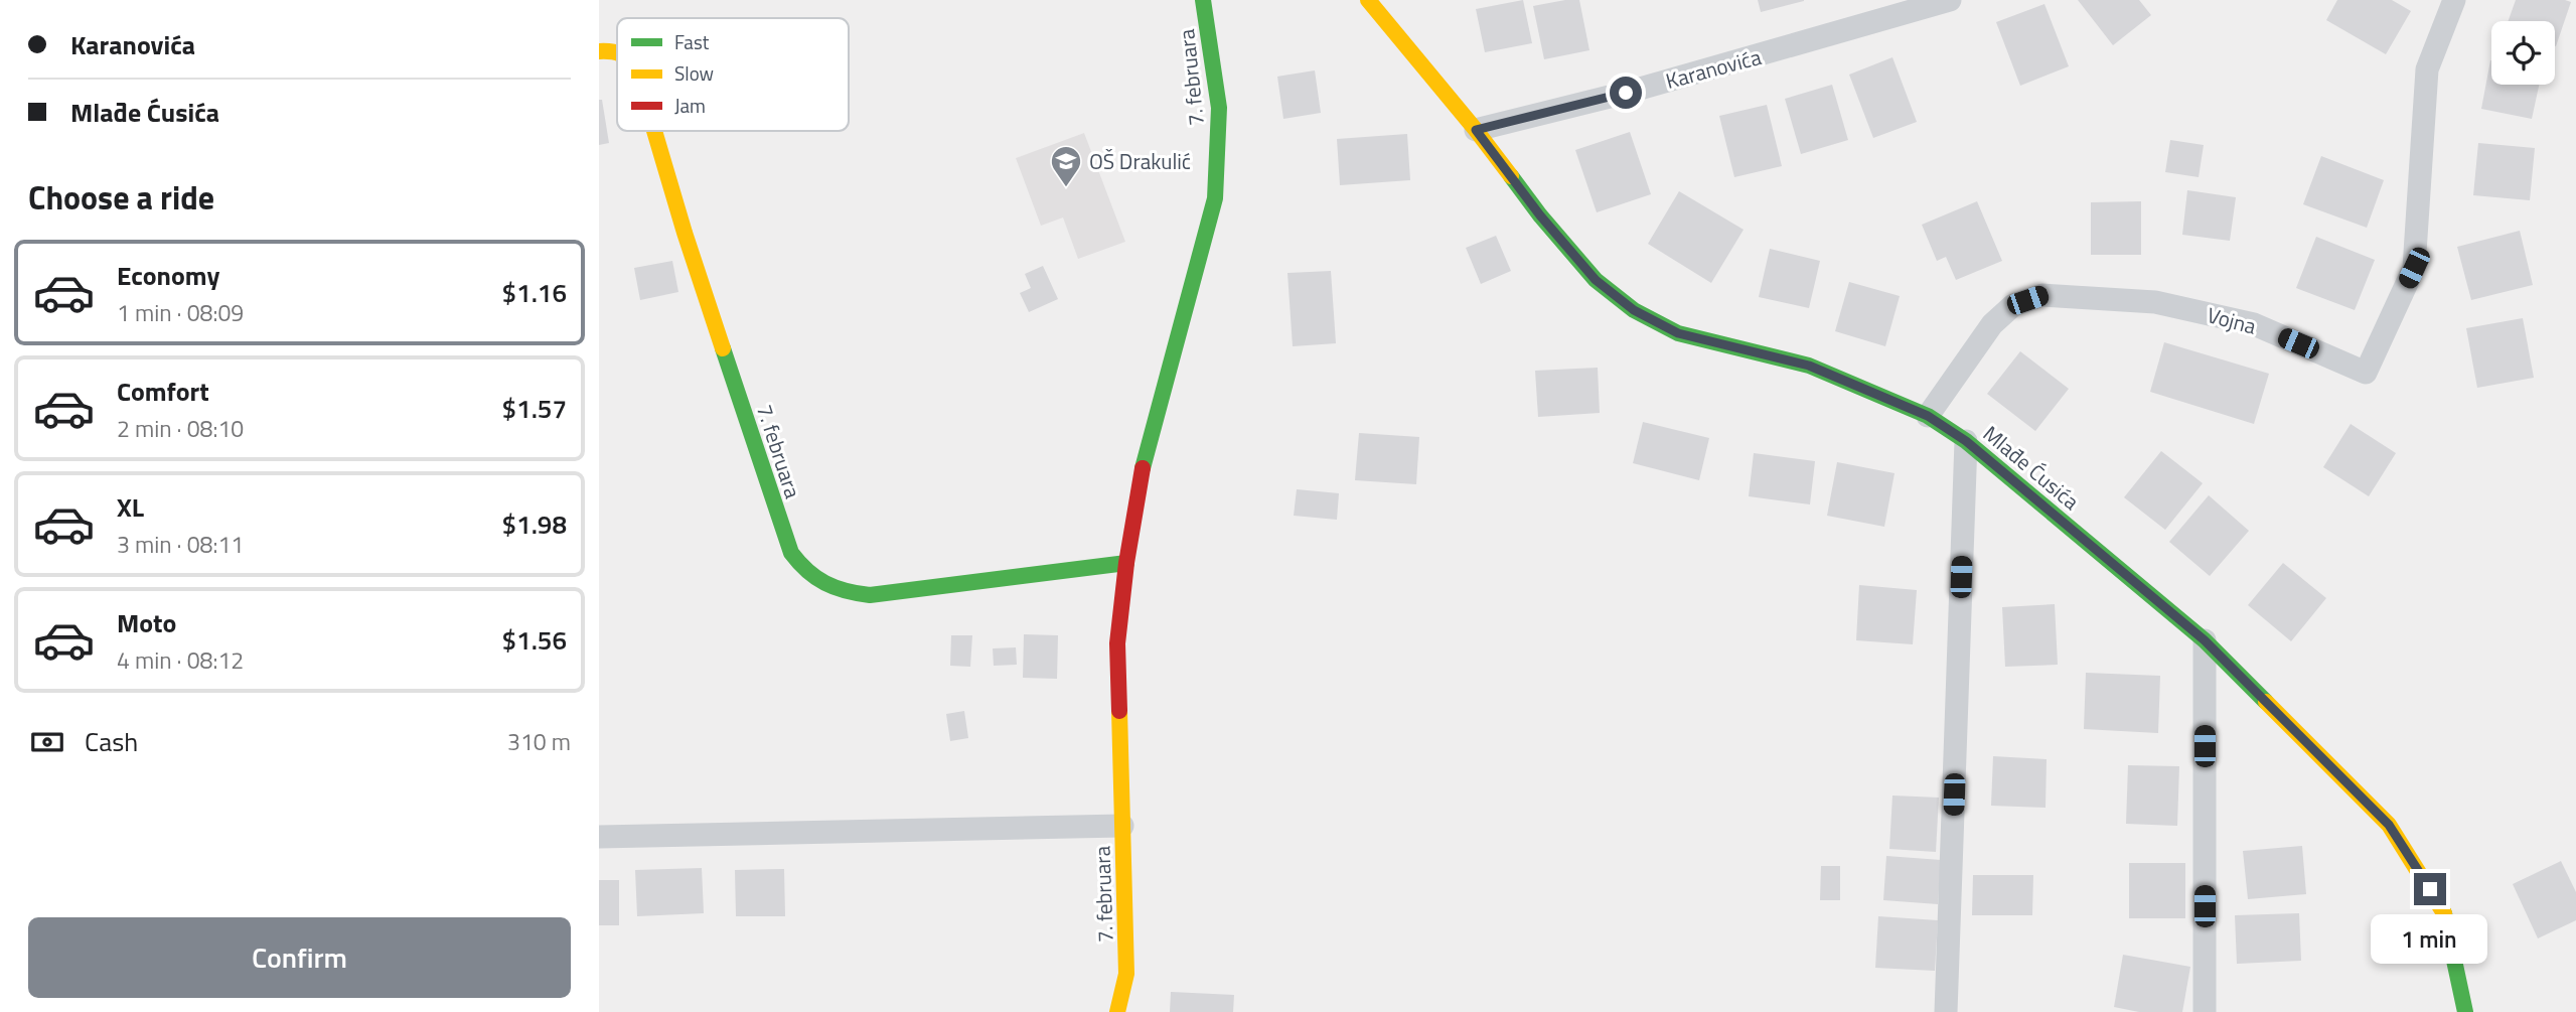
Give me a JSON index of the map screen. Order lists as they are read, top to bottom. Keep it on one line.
{"streets":{"street":["Karanovića","7. februara","Vojna","Mlađe Ćusića"]},"crossings":[["Karanovića","Mlađe Ćusića"],["Vojna","Mlađe Ćusića"]],"places":{"school or university":["OŠ Drakulić"]},"legend":["Fast","Slow","Jam"],"page":{"banner":["Karanovića","Mlađe Ćusića"],"heading":"Choose a ride","list":[{"name":"Economy","note":"1 min · 08:09","value":"$1.16"},{"name":"Comfort","note":"2 min · 08:10","value":"$1.57"},{"name":"XL","note":"3 min · 08:11","value":"$1.98"},{"name":"Moto","note":"4 min · 08:12","value":"$1.56"}],"pay":["Cash","310 m"],"buttons":"Confirm","bubble":"1 min"}}
